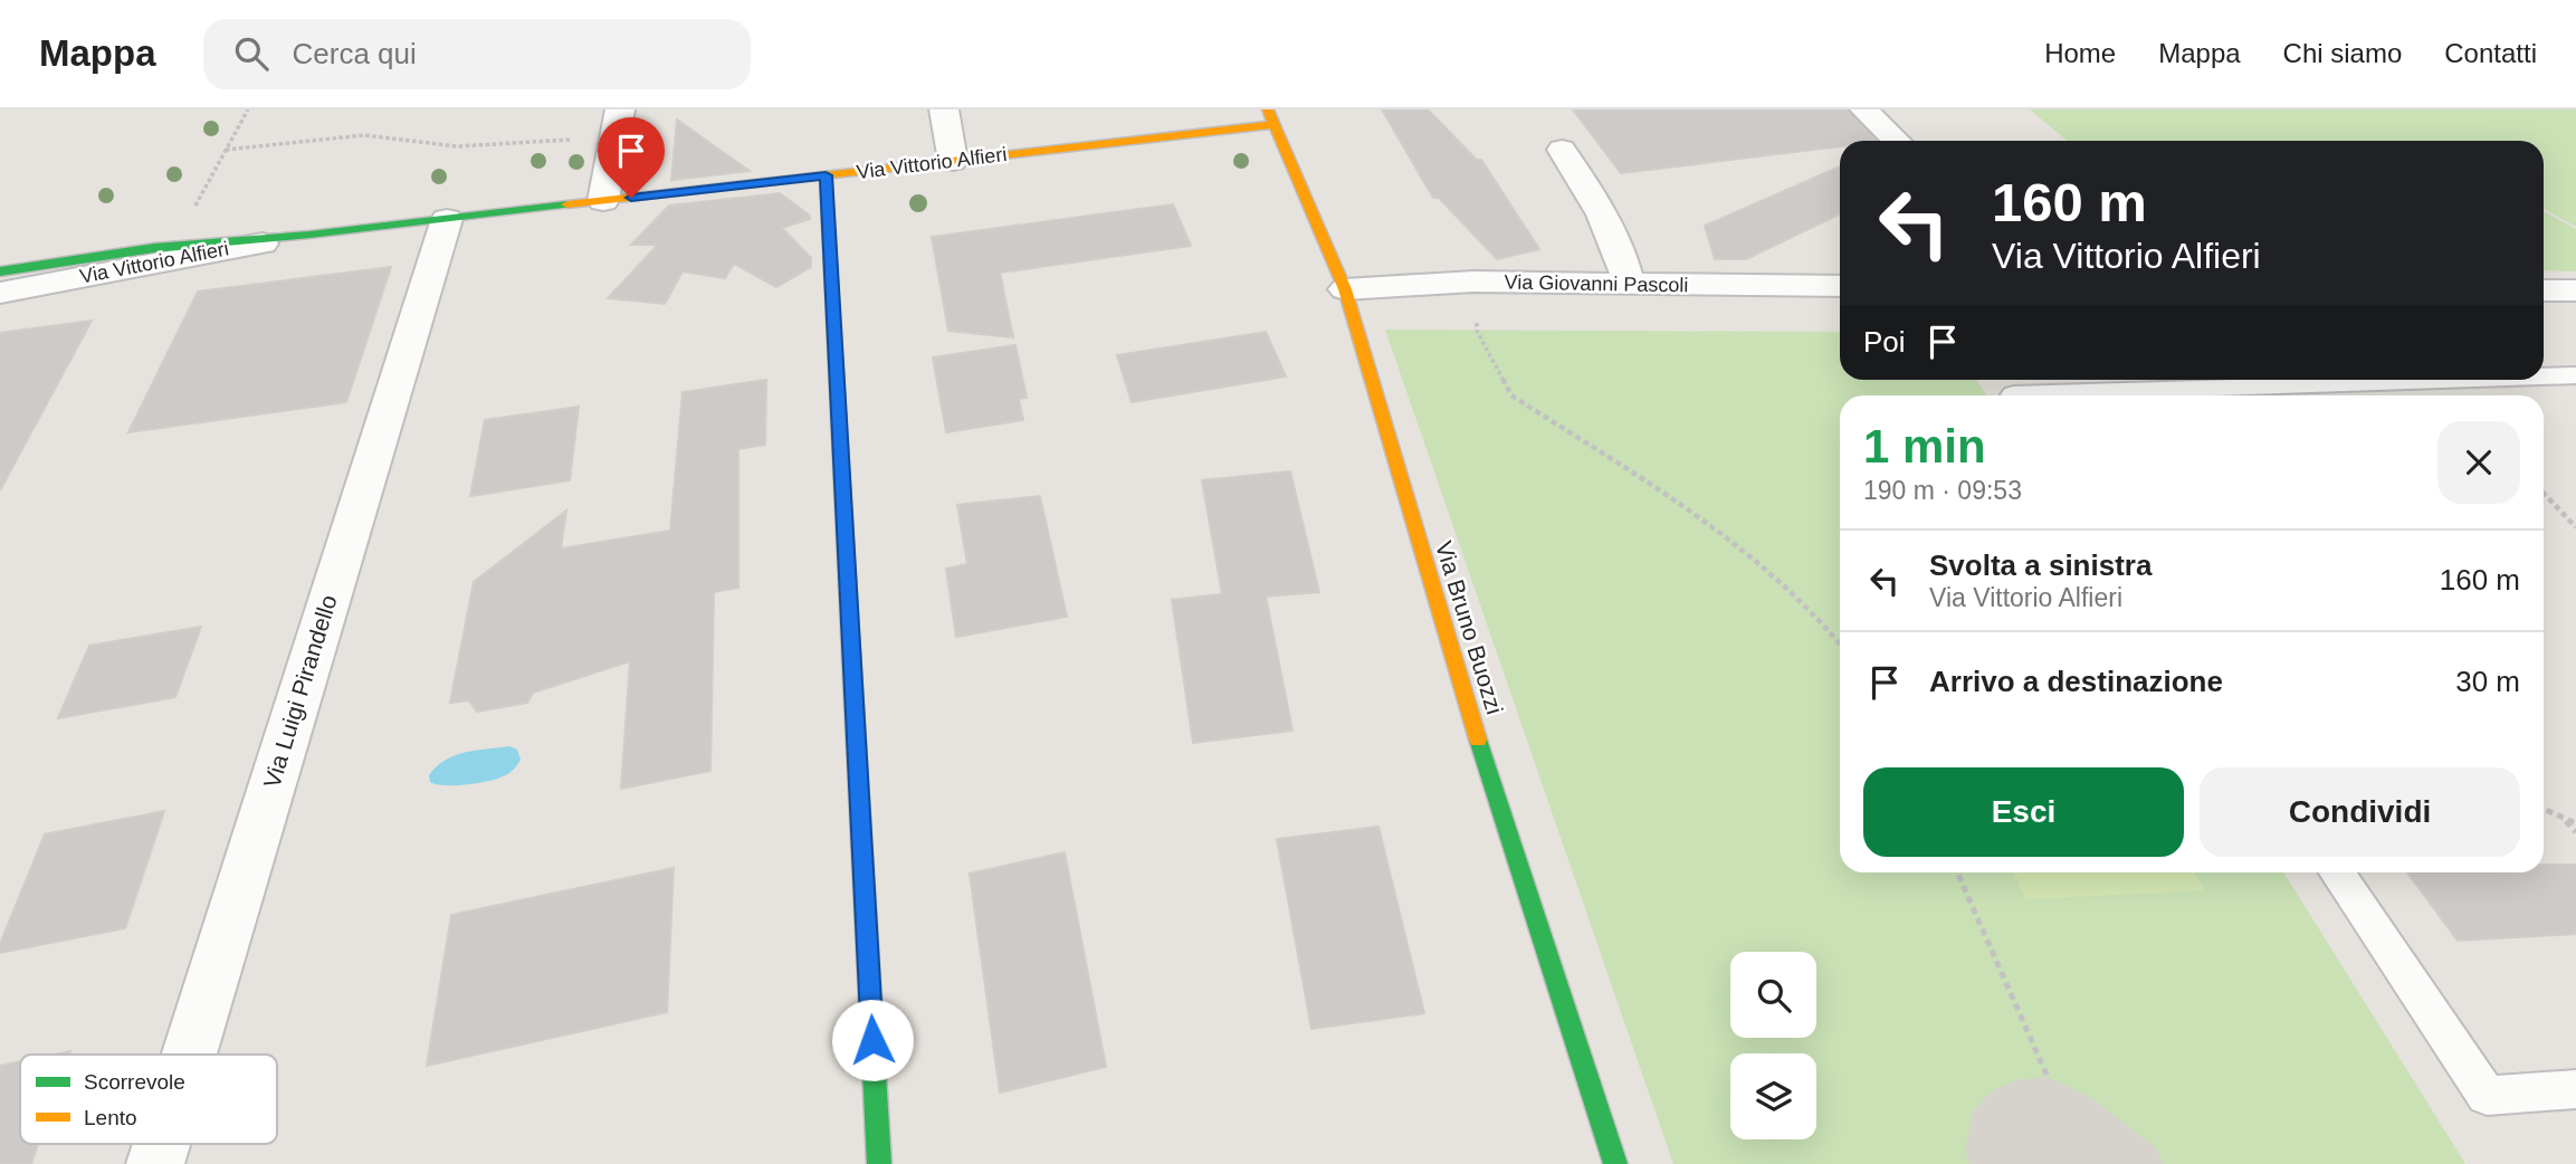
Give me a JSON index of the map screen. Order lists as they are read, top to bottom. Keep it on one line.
{"streets":{"street":["Via Vittorio Alfieri","Via Giovanni Pascoli","Via Bruno Buozzi","Via Luigi Pirandello"]},"crossings":[["Via Vittorio Alfieri","Via Bruno Buozzi"],["Via Vittorio Alfieri","Via Luigi Pirandello"],["Via Giovanni Pascoli","Via Bruno Buozzi"]],"legend":["Scorrevole","Lento"],"page":{"header":"Mappa","search":"Cerca qui","nav":["Home","Mappa","Chi siamo","Contatti"],"turn":["160 m","Via Vittorio Alfieri"],"then":"Poi","heading":["1 min","190 m · 09:53"],"list":[{"name":"Svolta a sinistra","note":"Via Vittorio Alfieri","value":"160 m"},{"name":"Arrivo a destinazione","value":"30 m"}],"buttons":["Esci","Condividi"]}}
